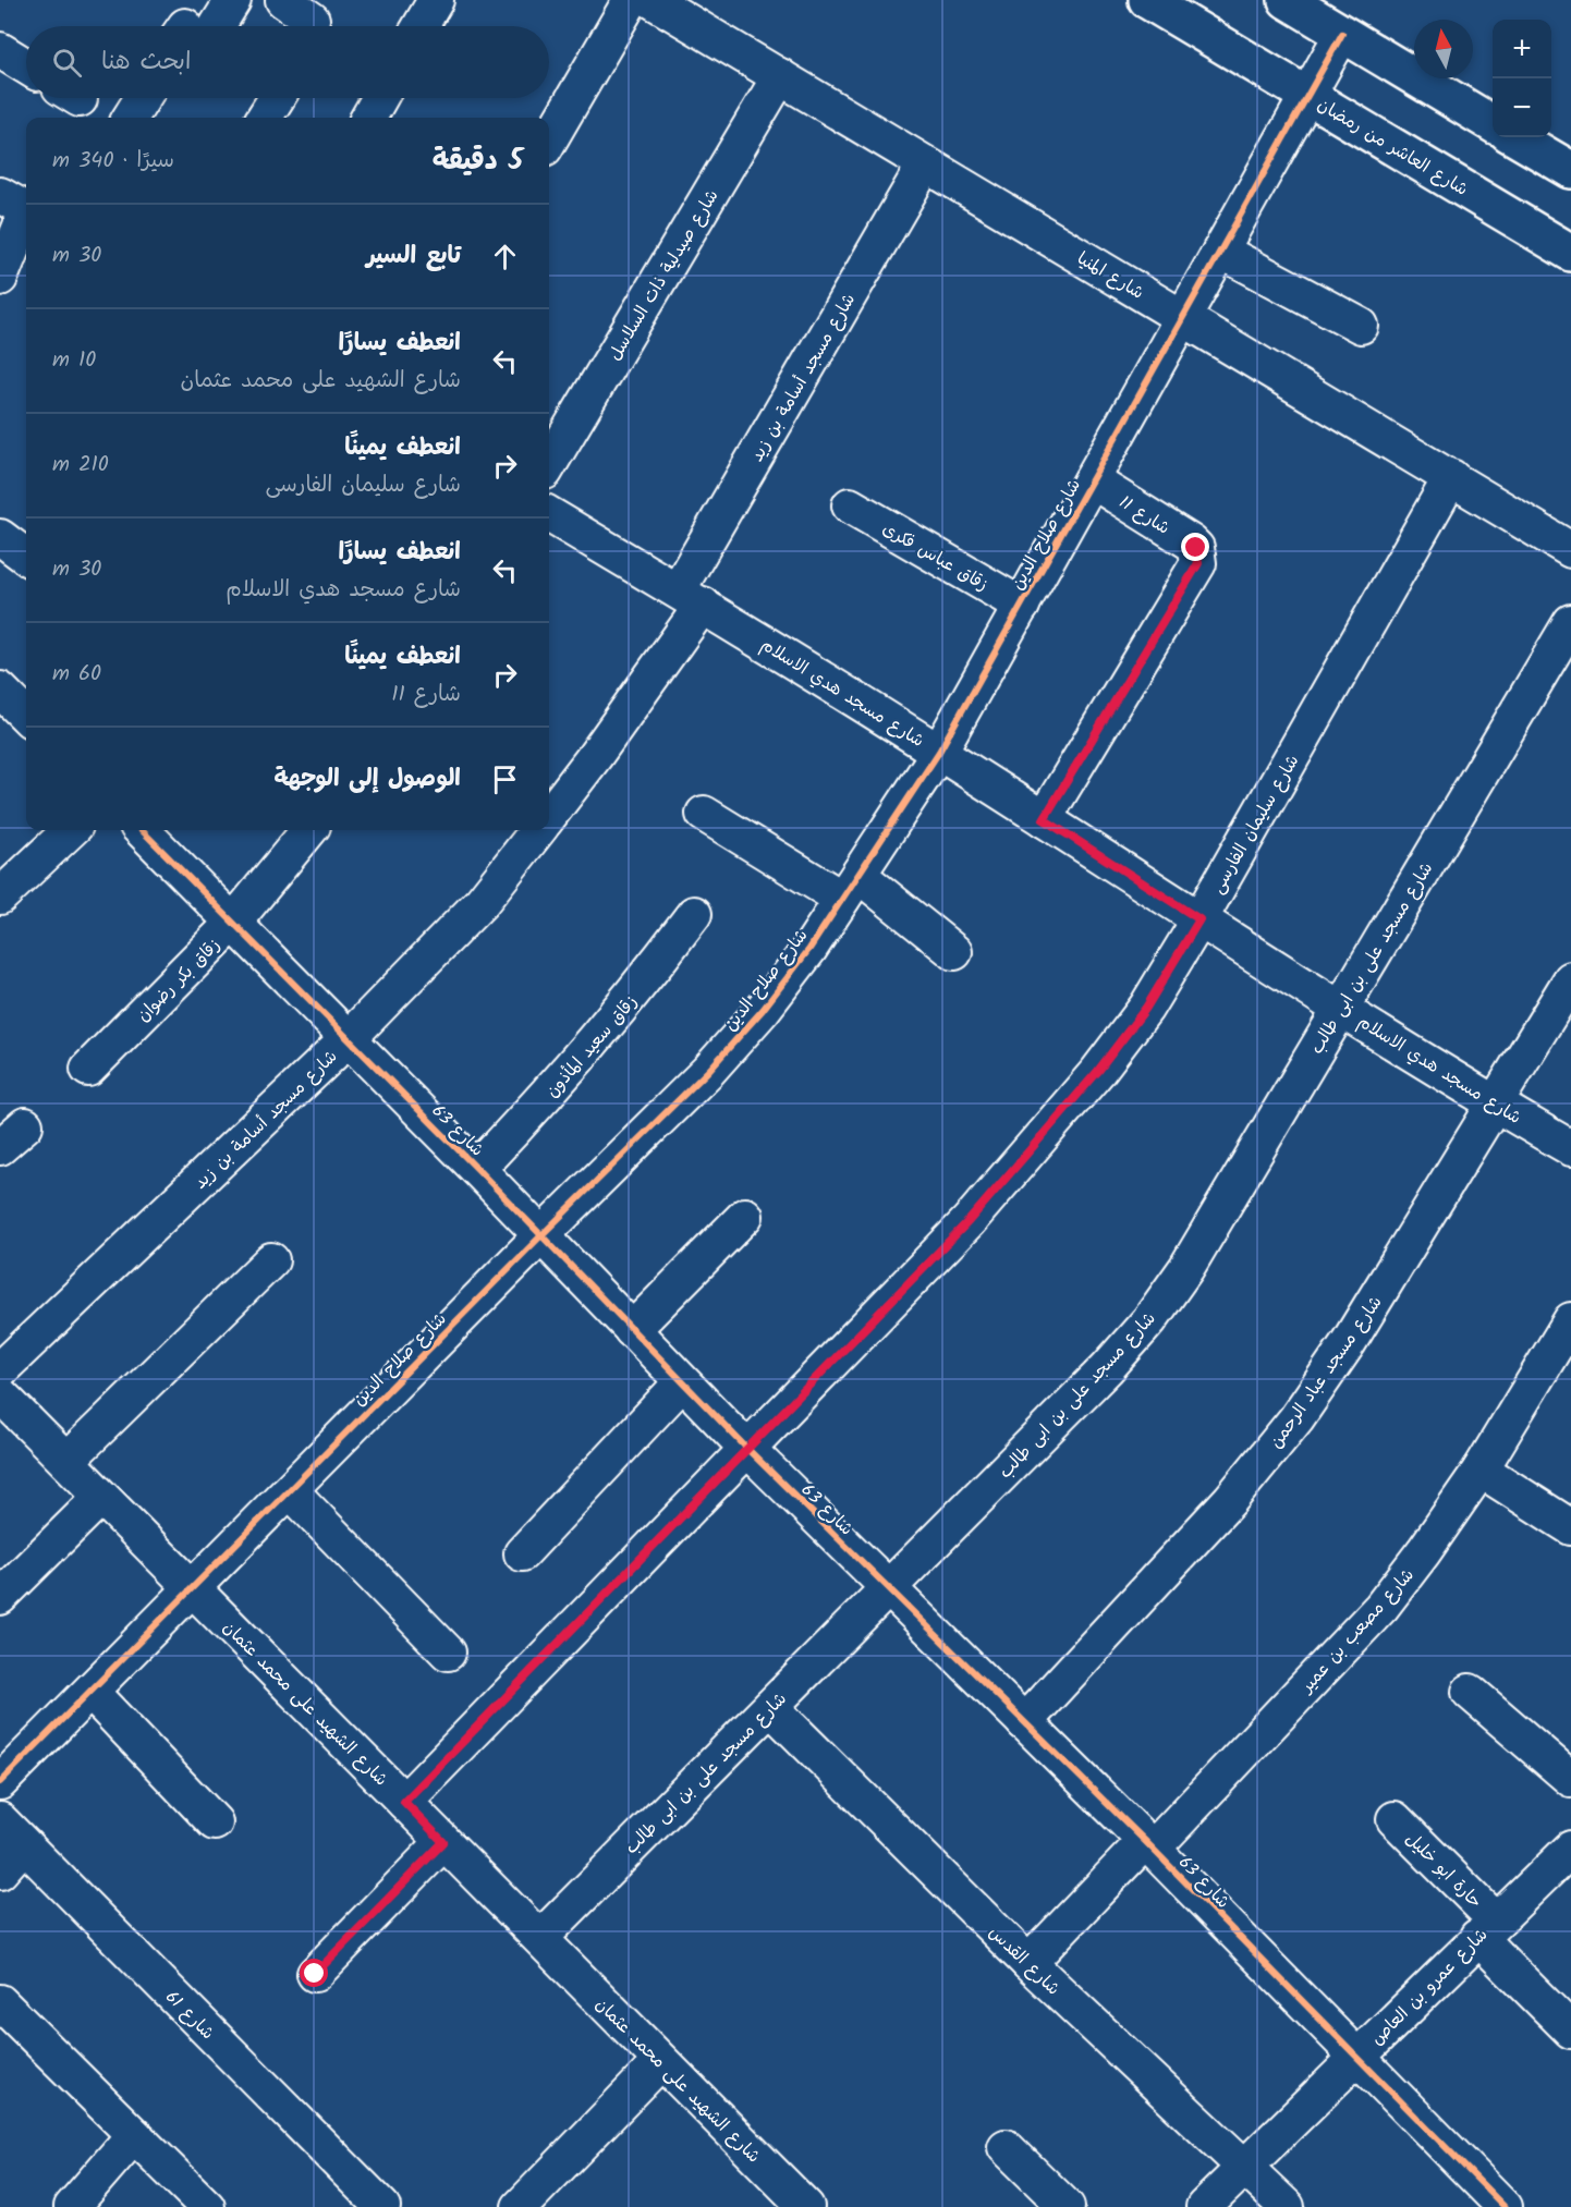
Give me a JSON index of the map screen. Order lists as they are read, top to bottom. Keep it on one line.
{"streets":{"street":["شارع العاشر من رمضان","شارع صيدلية ذات السلاسل","شارع المنيا","شارع مسجد أسامة بن زيد","شارع 11","شارع صلاح الدين","زقاق عباس فكرى","شارع مسجد هدي الاسلام","شارع سليمان الفارسى","شارع مسجد على بن ابى طالب","زقاق بكر رضوان","زقاق سعيد المأذون","شارع 63","شارع مسجد عباد الرحمن","شارع مصعب بن عمير","شارع الشهيد على محمد عثمان","حارة ابو خليل","شارع القدس","شارع عمرو بن العاص","شارع 61"]},"crossings":[["شارع العاشر من رمضان","شارع صلاح الدين"],["شارع صيدلية ذات السلاسل","شارع المنيا"],["شارع المنيا","شارع مسجد أسامة بن زيد"],["شارع المنيا","شارع صلاح الدين"],["شارع المنيا","شارع سليمان الفارسى"],["شارع مسجد أسامة بن زيد","شارع مسجد هدي الاسلام"],["شارع مسجد أسامة بن زيد","شارع 63"],["شارع 11","شارع صلاح الدين"],["شارع 11","شارع مسجد هدي الاسلام"],["شارع صلاح الدين","زقاق عباس فكرى"],["شارع صلاح الدين","شارع مسجد هدي الاسلام"],["شارع صلاح الدين","شارع 63"],["شارع صلاح الدين","شارع الشهيد على محمد عثمان"],["شارع مسجد هدي الاسلام","شارع سليمان الفارسى"],["شارع مسجد هدي الاسلام","شارع مسجد على بن ابى طالب"],["شارع مسجد هدي الاسلام","شارع مسجد عباد الرحمن"],["شارع سليمان الفارسى","شارع 63"],["شارع سليمان الفارسى","شارع الشهيد على محمد عثمان"],["شارع مسجد على بن ابى طالب","شارع 63"],["شارع مسجد على بن ابى طالب","شارع الشهيد على محمد عثمان"],["شارع مسجد على بن ابى طالب","شارع القدس"],["زقاق بكر رضوان","شارع 63"],["زقاق سعيد المأذون","شارع 63"],["شارع 63","شارع مسجد عباد الرحمن"],["شارع 63","شارع مصعب بن عمير"],["شارع 63","شارع عمرو بن العاص"],["شارع مصعب بن عمير","شارع القدس"],["حارة ابو خليل","شارع عمرو بن العاص"],["شارع القدس","شارع عمرو بن العاص"]],"north":"top","page":{"map_buttons":["+","−"],"search":"ابحث هنا","heading":["5 دقيقة","سيرًا · 340 m"],"list":[["تابع السير","30 m"],["انعطف يسارًا","شارع الشهيد على محمد عثمان","10 m"],["انعطف يمينًا","شارع سليمان الفارسى","210 m"],["انعطف يسارًا","شارع مسجد هدي الاسلام","30 m"],["انعطف يمينًا","شارع 11","60 m"],"الوصول إلى الوجهة"]}}
